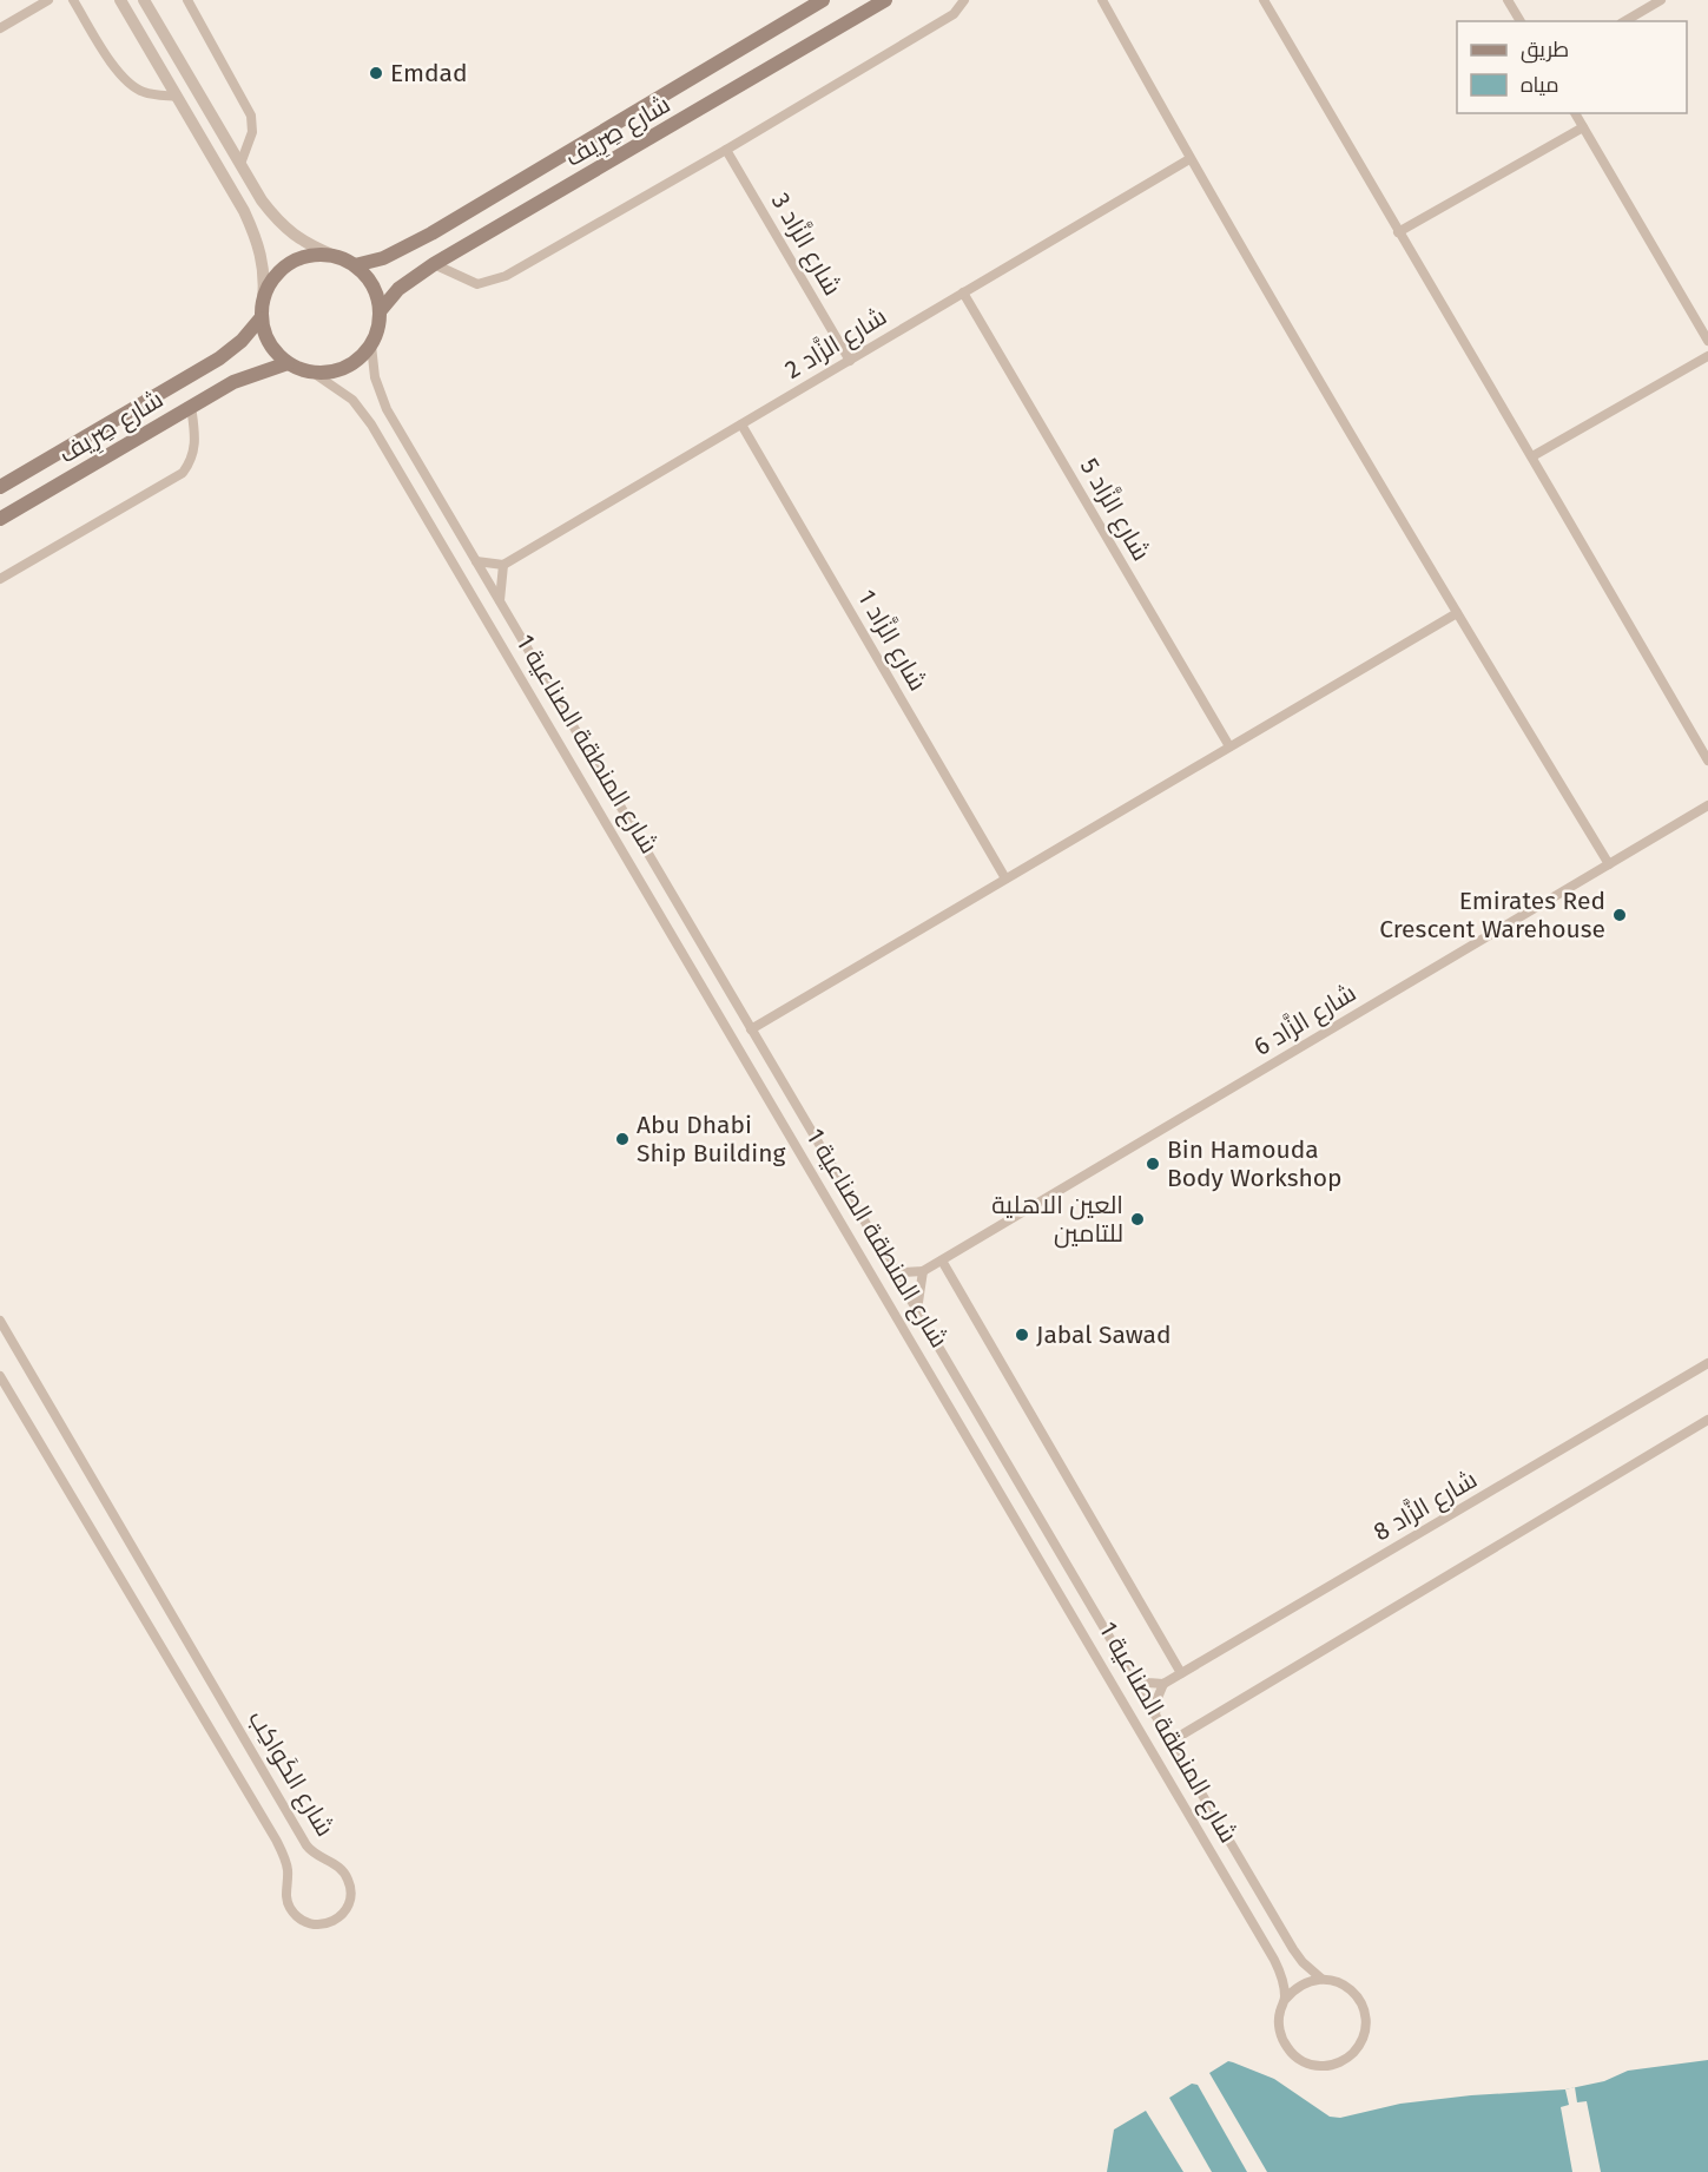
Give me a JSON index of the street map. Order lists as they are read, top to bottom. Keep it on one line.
{"streets":{"main road":["شارع صِرِيف"],"street":["شارع الزَّاد 3","شارع الزَّاد 2","شارع الزَّاد 5","شارع الزَّاد 1","شارع المنطقة الصناعية 1","شارع الزَّاد 6","شارع الزَّاد 8","شارع الكَواكِب"]},"crossings":[["شارع صِرِيف","شارع المنطقة الصناعية 1"],["شارع الزَّاد 3","شارع الزَّاد 2"],["شارع الزَّاد 2","شارع الزَّاد 5"],["شارع الزَّاد 2","شارع الزَّاد 1"]],"places":["Emdad","Emirates Red Crescent Warehouse","Abu Dhabi Ship Building","Bin Hamouda Body Workshop","العين الاهلية للتامين","Jabal Sawad"],"legend":["طريق","مياه"]}
